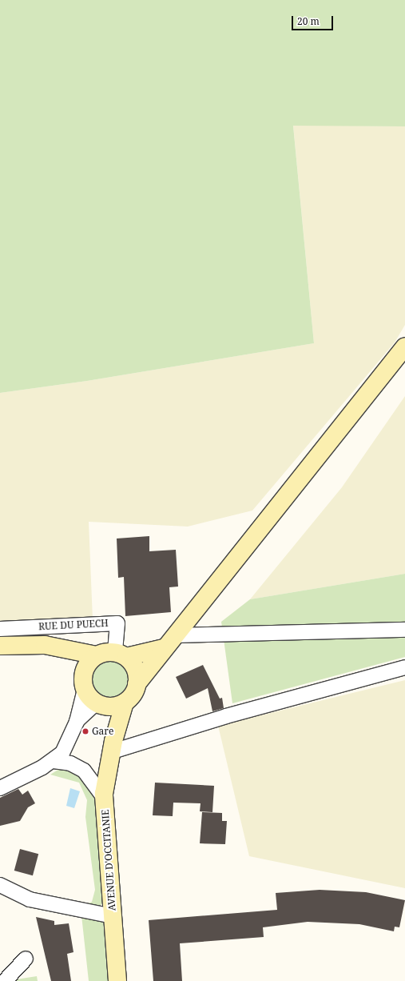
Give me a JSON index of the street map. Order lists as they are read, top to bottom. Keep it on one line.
{"streets":{"street":["RUE DU PUECH","AVENUE D'OCCITANIE"]},"crossings":[["RUE DU PUECH","AVENUE D'OCCITANIE"]],"places":["Gare"],"scale_bar":"20 m"}
